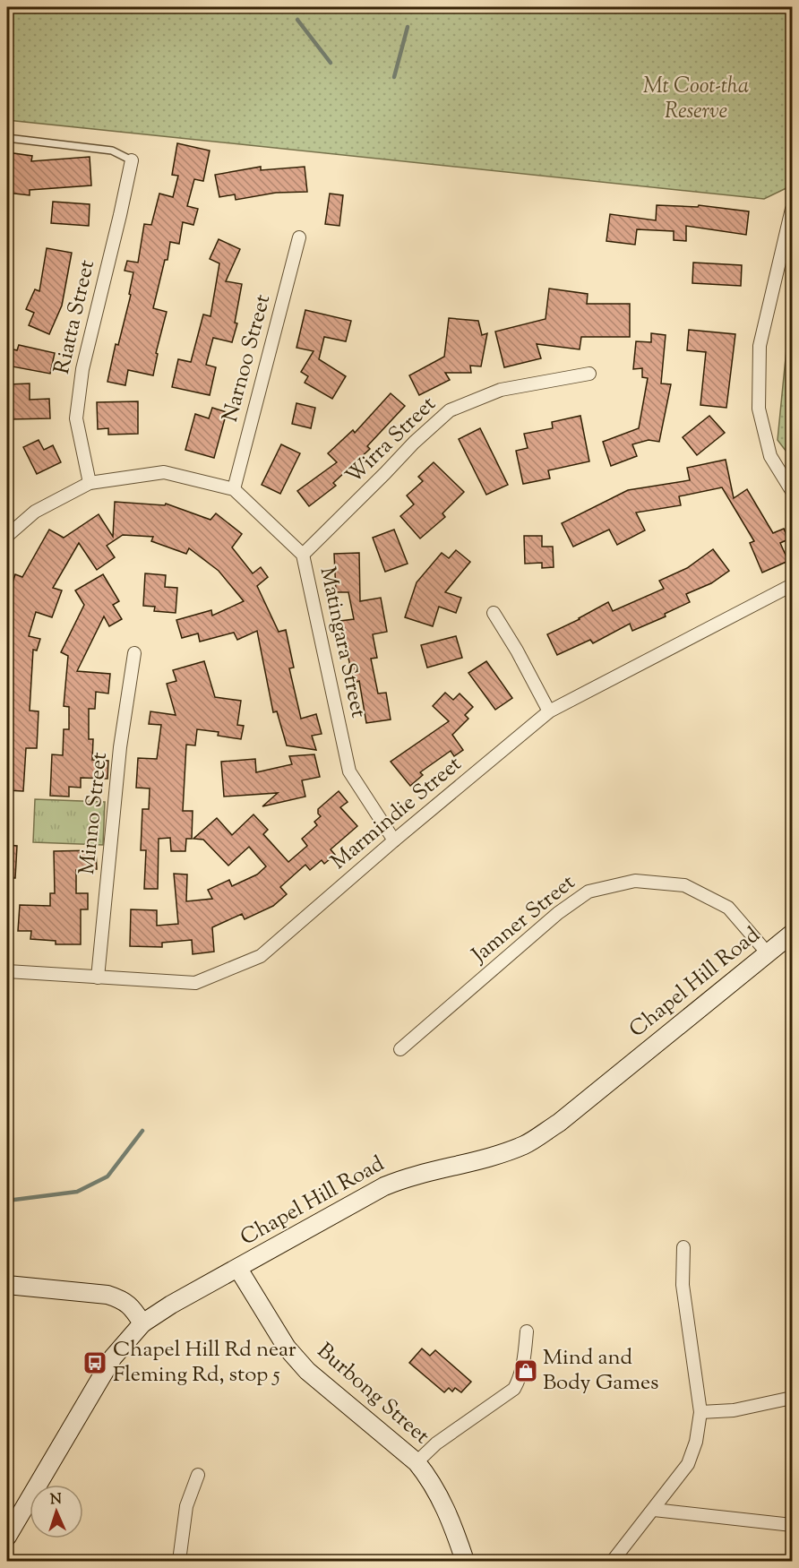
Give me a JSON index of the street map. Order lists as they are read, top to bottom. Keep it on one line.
{"streets":{"main road":["Chapel Hill Road","Burbong Street"],"street":["Riatta Street","Narnoo Street","Wirra Street","Matingara Street","Minno Street","Marmindie Street","Jamner Street"]},"crossings":[["Riatta Street","Matingara Street"],["Narnoo Street","Matingara Street"],["Wirra Street","Matingara Street"],["Matingara Street","Marmindie Street"],["Minno Street","Marmindie Street"],["Jamner Street","Chapel Hill Road"],["Chapel Hill Road","Burbong Street"]],"parks":["Mt Coot-tha Reserve"],"places":{"bus stop":["Chapel Hill Rd near Fleming Rd, stop 5"],"shop":["Mind and Body Games"]},"north":"top"}
